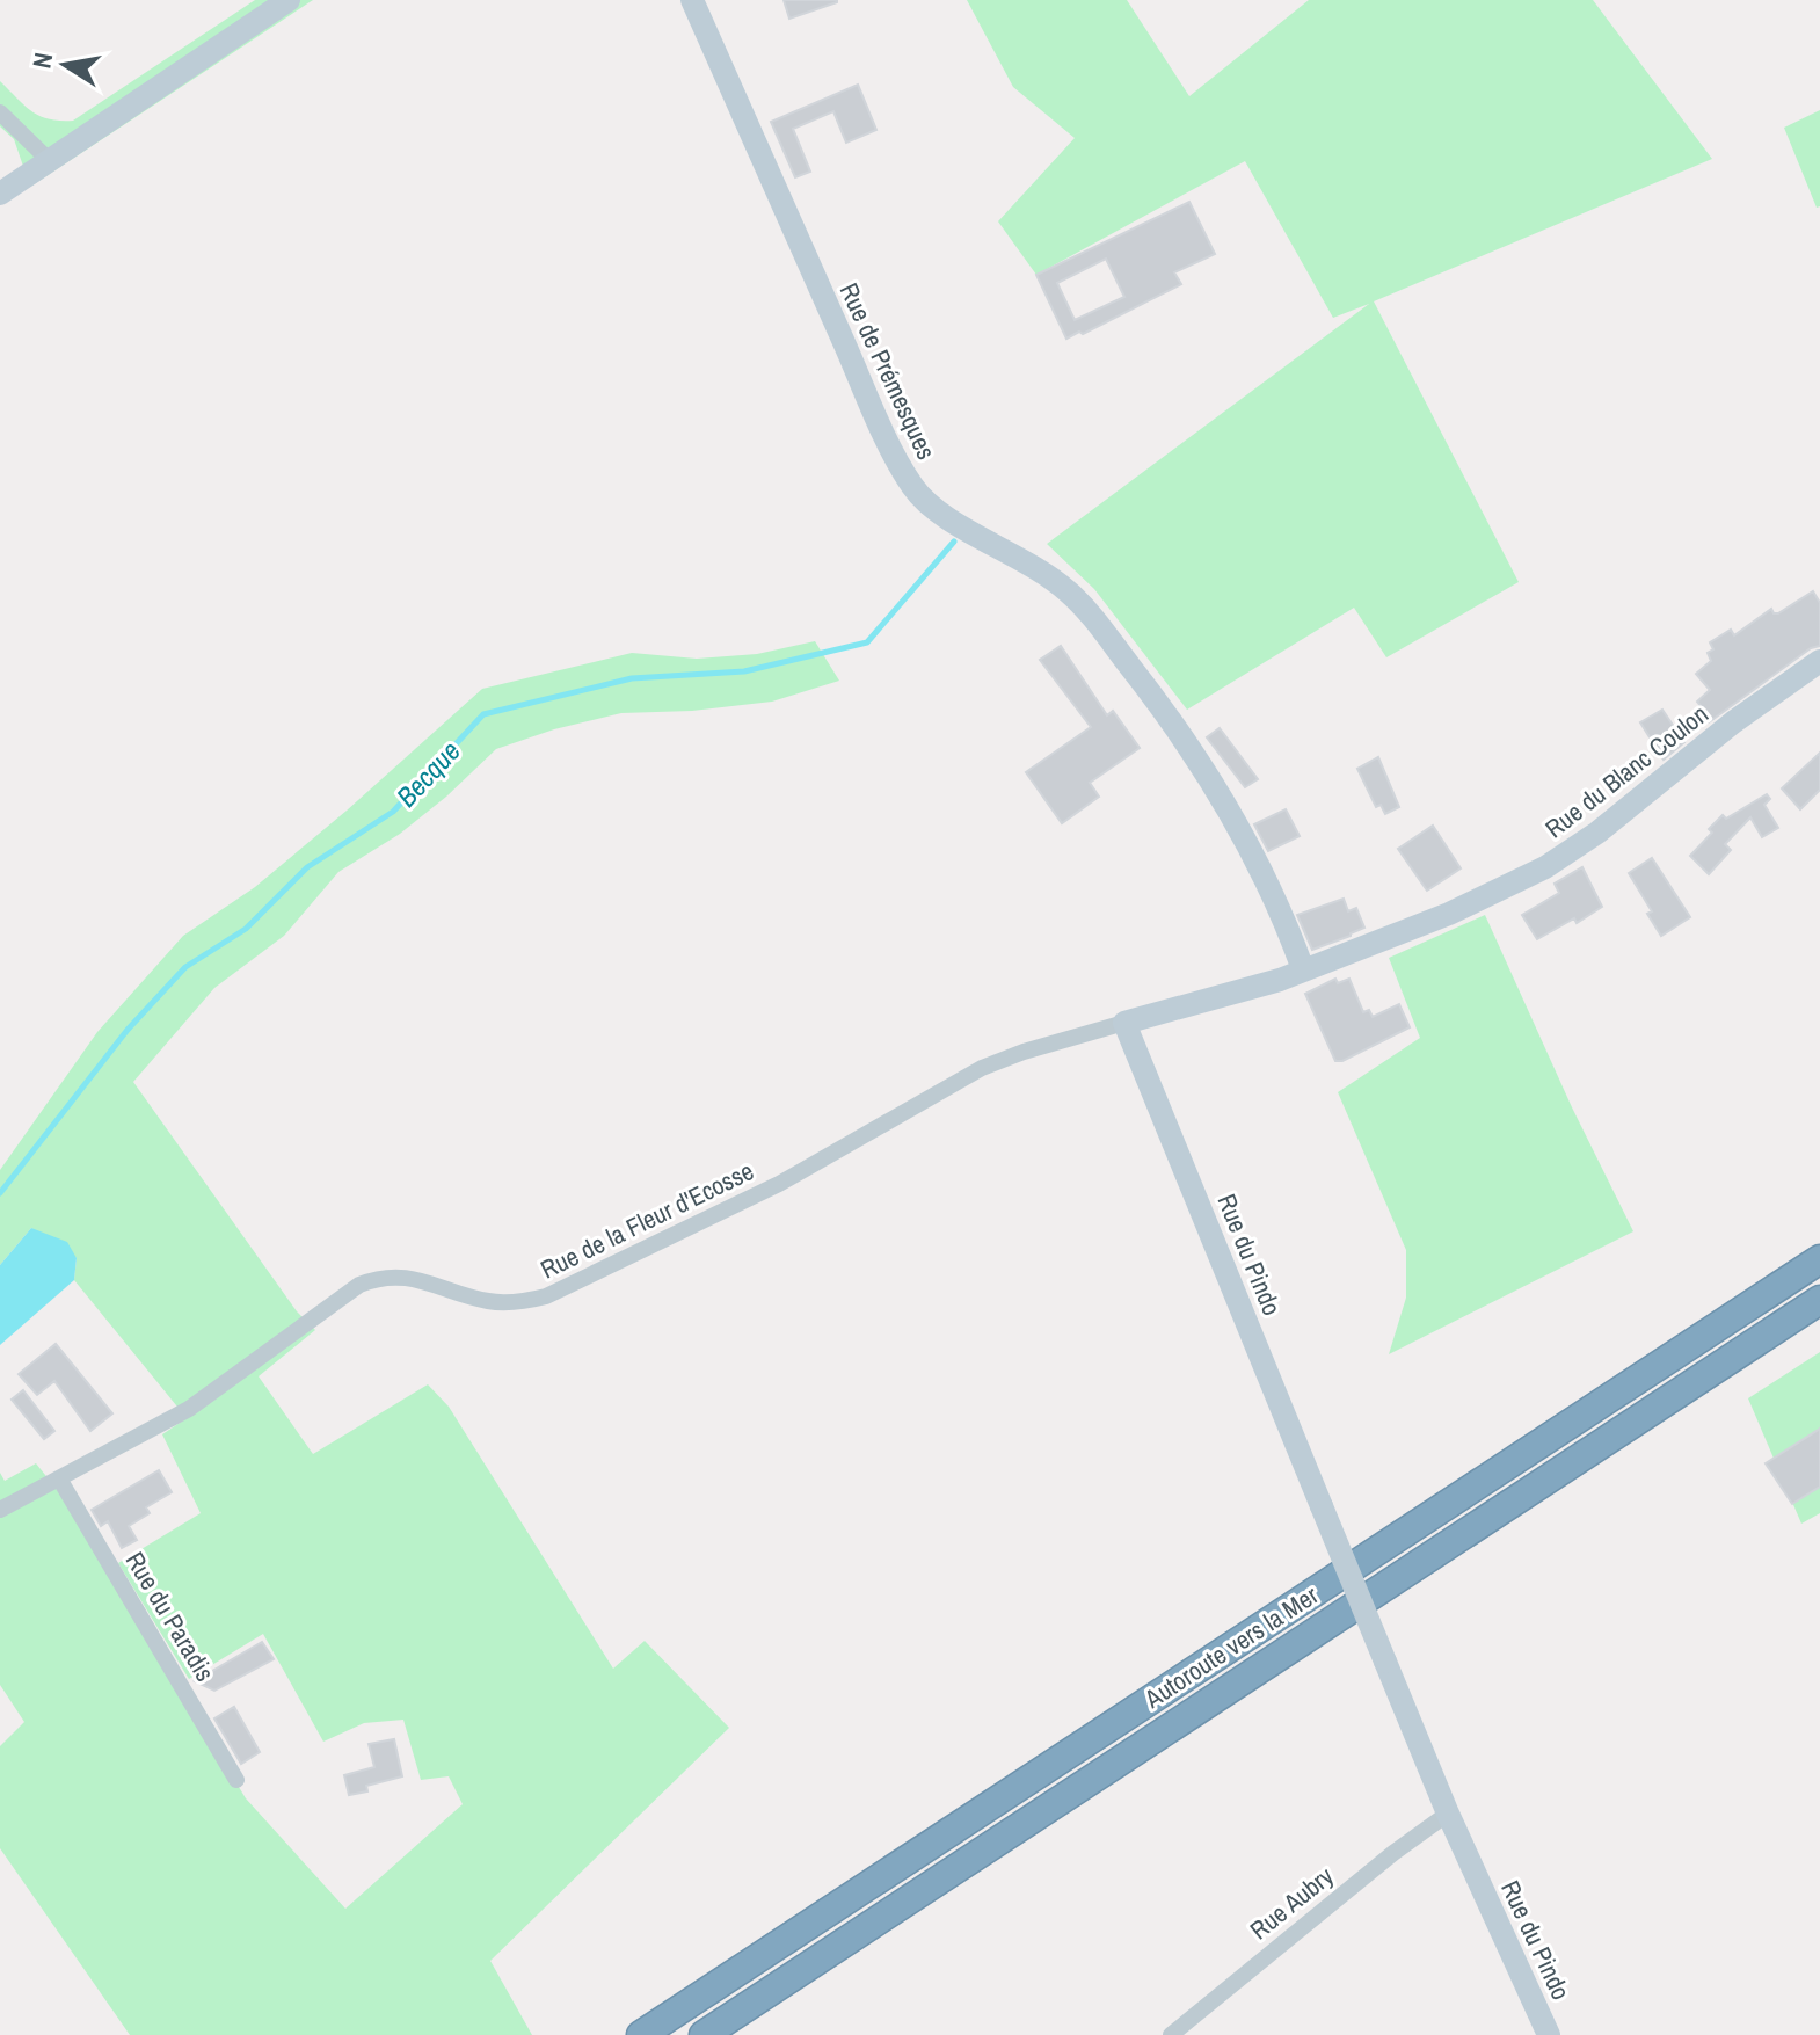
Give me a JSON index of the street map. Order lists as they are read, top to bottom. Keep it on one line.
{"streets":{"highway":["Autoroute vers la Mer"],"street":["Rue de Prémesques","Rue du Blanc Coulon","Rue de la Fleur d'Ecosse","Rue du Pindo","Rue du Paradis","Rue Aubry"]},"crossings":[["Rue de Prémesques","Rue du Blanc Coulon"],["Rue du Blanc Coulon","Rue de la Fleur d'Ecosse"],["Rue du Blanc Coulon","Rue du Pindo"],["Rue de la Fleur d'Ecosse","Rue du Pindo"],["Rue de la Fleur d'Ecosse","Rue du Paradis"],["Rue du Pindo","Rue Aubry"]],"water":["Becque"],"north":"left"}
